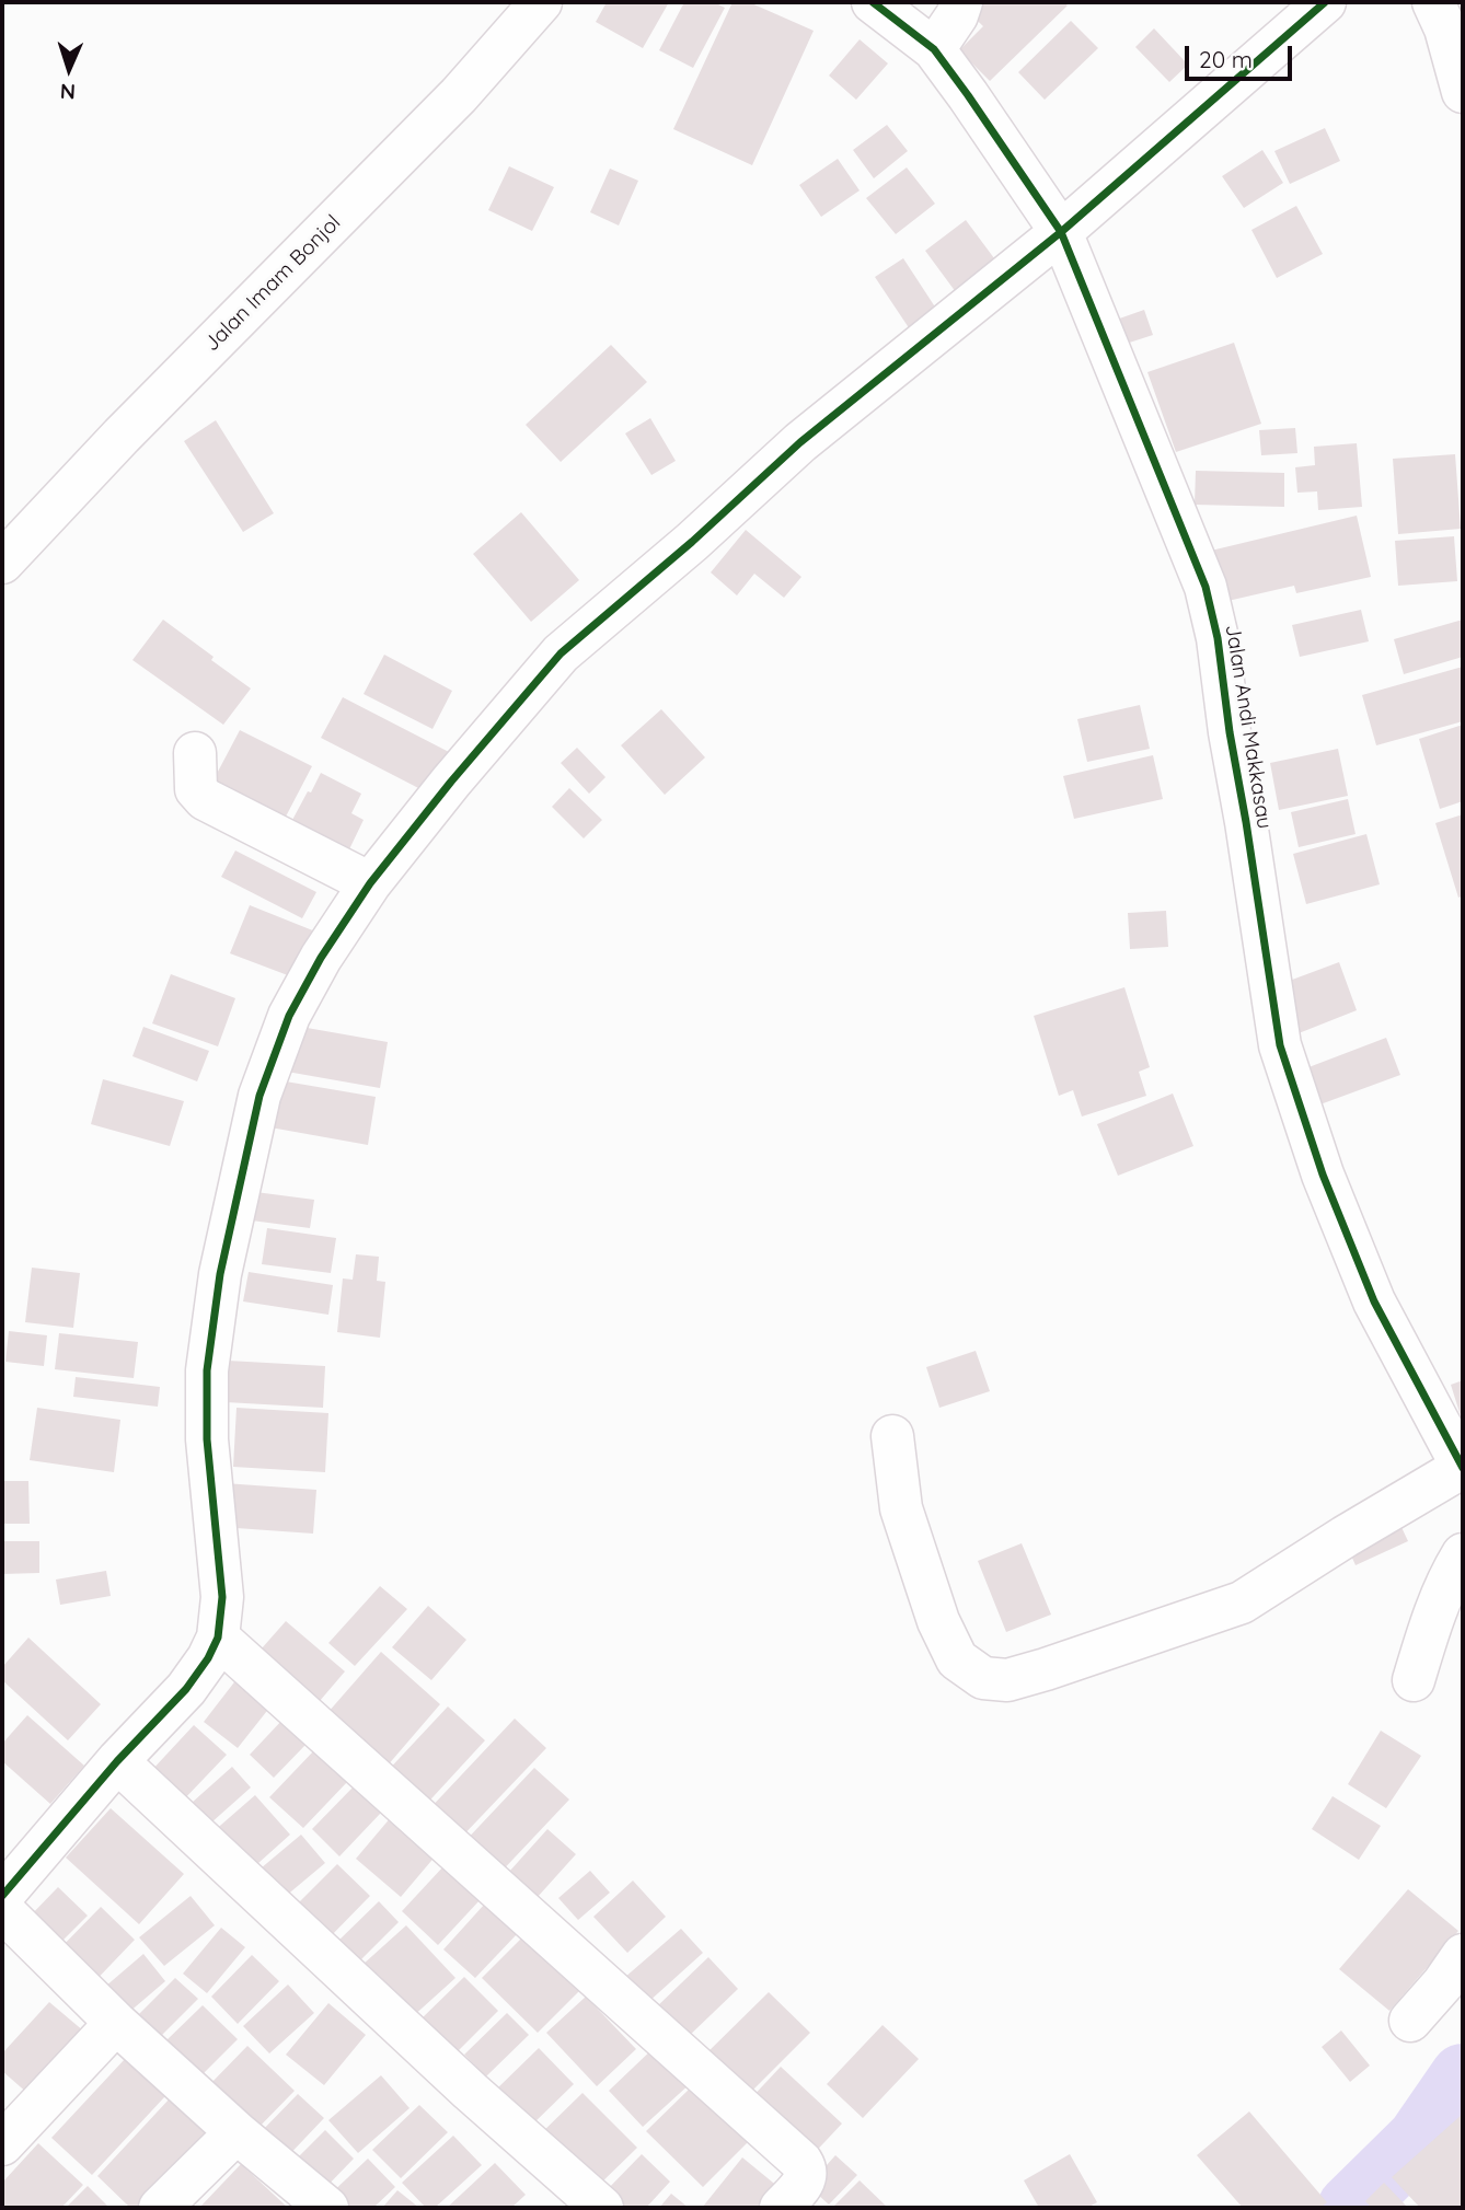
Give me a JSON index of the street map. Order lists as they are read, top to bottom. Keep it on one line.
{"streets":{"street":["Jalan Imam Bonjol","Jalan Andi Makkasau"]},"scale_bar":"20 m","north":"bottom"}
